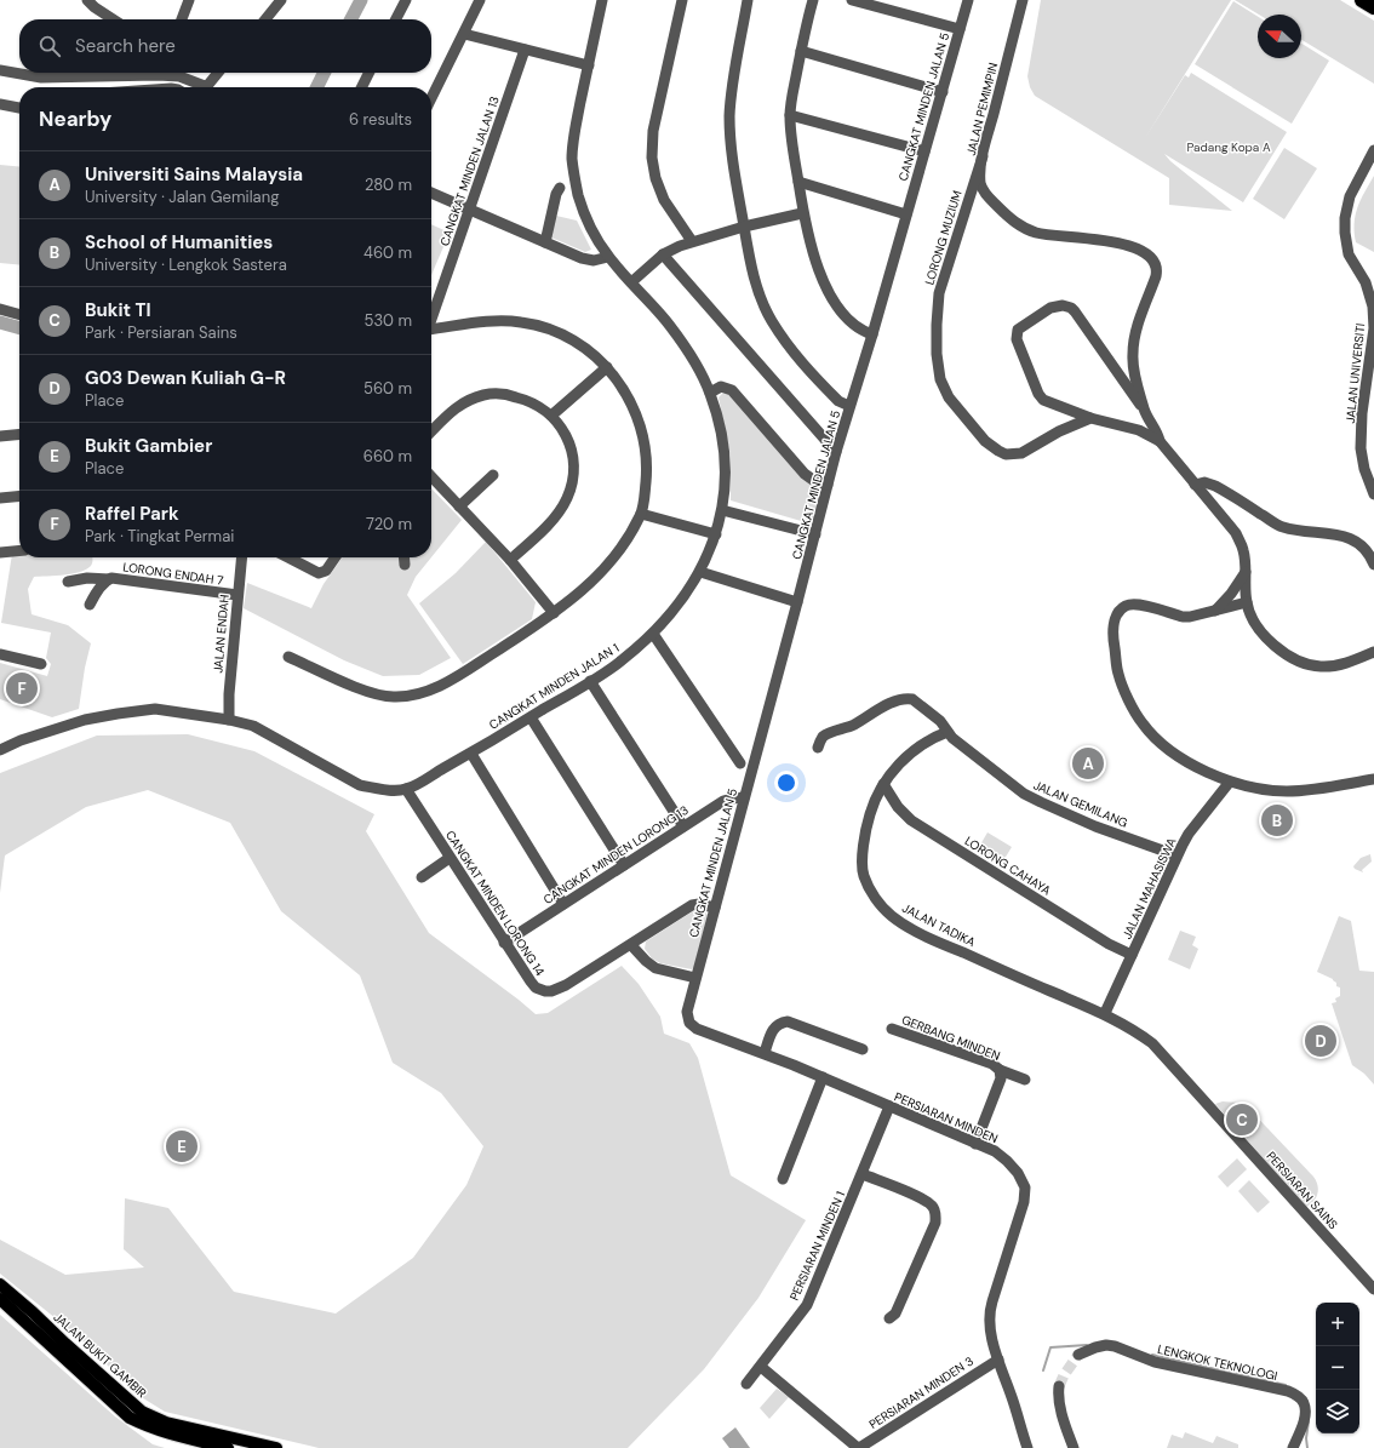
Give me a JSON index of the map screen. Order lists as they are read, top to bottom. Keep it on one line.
{"streets":{"main road":["JALAN BUKIT GAMBIR"],"street":["CANGKAT MINDEN JALAN 5","JALAN PEMIMPIN","CANGKAT MINDEN JALAN 13","LORONG MUZIUM","JALAN UNIVERSITI","LORONG ENDAH 7","JALAN ENDAH","CANGKAT MINDEN JALAN 1","JALAN GEMILANG","CANGKAT MINDEN LORONG 13","LORONG CAHAYA","JALAN MAHASISWA","CANGKAT MINDEN LORONG 14","JALAN TADIKA","GERBANG MINDEN","PERSIARAN MINDEN","PERSIARAN SAINS","PERSIARAN MINDEN 1","LENGKOK TEKNOLOGI","PERSIARAN MINDEN 3"]},"crossings":[["CANGKAT MINDEN JALAN 5","CANGKAT MINDEN LORONG 13"],["CANGKAT MINDEN JALAN 5","CANGKAT MINDEN LORONG 14"],["CANGKAT MINDEN JALAN 5","PERSIARAN MINDEN"],["JALAN PEMIMPIN","LORONG MUZIUM"],["LORONG ENDAH 7","JALAN ENDAH"],["JALAN ENDAH","CANGKAT MINDEN JALAN 1"],["CANGKAT MINDEN JALAN 1","CANGKAT MINDEN LORONG 14"],["JALAN GEMILANG","JALAN MAHASISWA"],["JALAN GEMILANG","JALAN TADIKA"],["CANGKAT MINDEN LORONG 13","CANGKAT MINDEN LORONG 14"],["LORONG CAHAYA","JALAN MAHASISWA"],["LORONG CAHAYA","JALAN TADIKA"],["JALAN MAHASISWA","JALAN TADIKA"],["JALAN MAHASISWA","PERSIARAN SAINS"],["JALAN TADIKA","PERSIARAN SAINS"],["GERBANG MINDEN","PERSIARAN MINDEN"],["PERSIARAN MINDEN","PERSIARAN MINDEN 1"],["PERSIARAN MINDEN","PERSIARAN MINDEN 3"]],"parks":["Padang Kopa A"],"north":"left","page":{"search":"Search here","heading":["Nearby","6 results"],"list":[{"mark":"A","name":"Universiti Sains Malaysia","note":"University · Jalan Gemilang","value":"280 m"},{"mark":"B","name":"School of Humanities","note":"University · Lengkok Sastera","value":"460 m"},{"mark":"C","name":"Bukit TI","note":"Park · Persiaran Sains","value":"530 m"},{"mark":"D","name":"G03 Dewan Kuliah G-R","note":"Place","value":"560 m"},{"mark":"E","name":"Bukit Gambier","note":"Place","value":"660 m"},{"mark":"F","name":"Raffel Park","note":"Park · Tingkat Permai","value":"720 m"}],"pins":["F","A","B","D","C","E"],"map_buttons":["+","−"]}}
